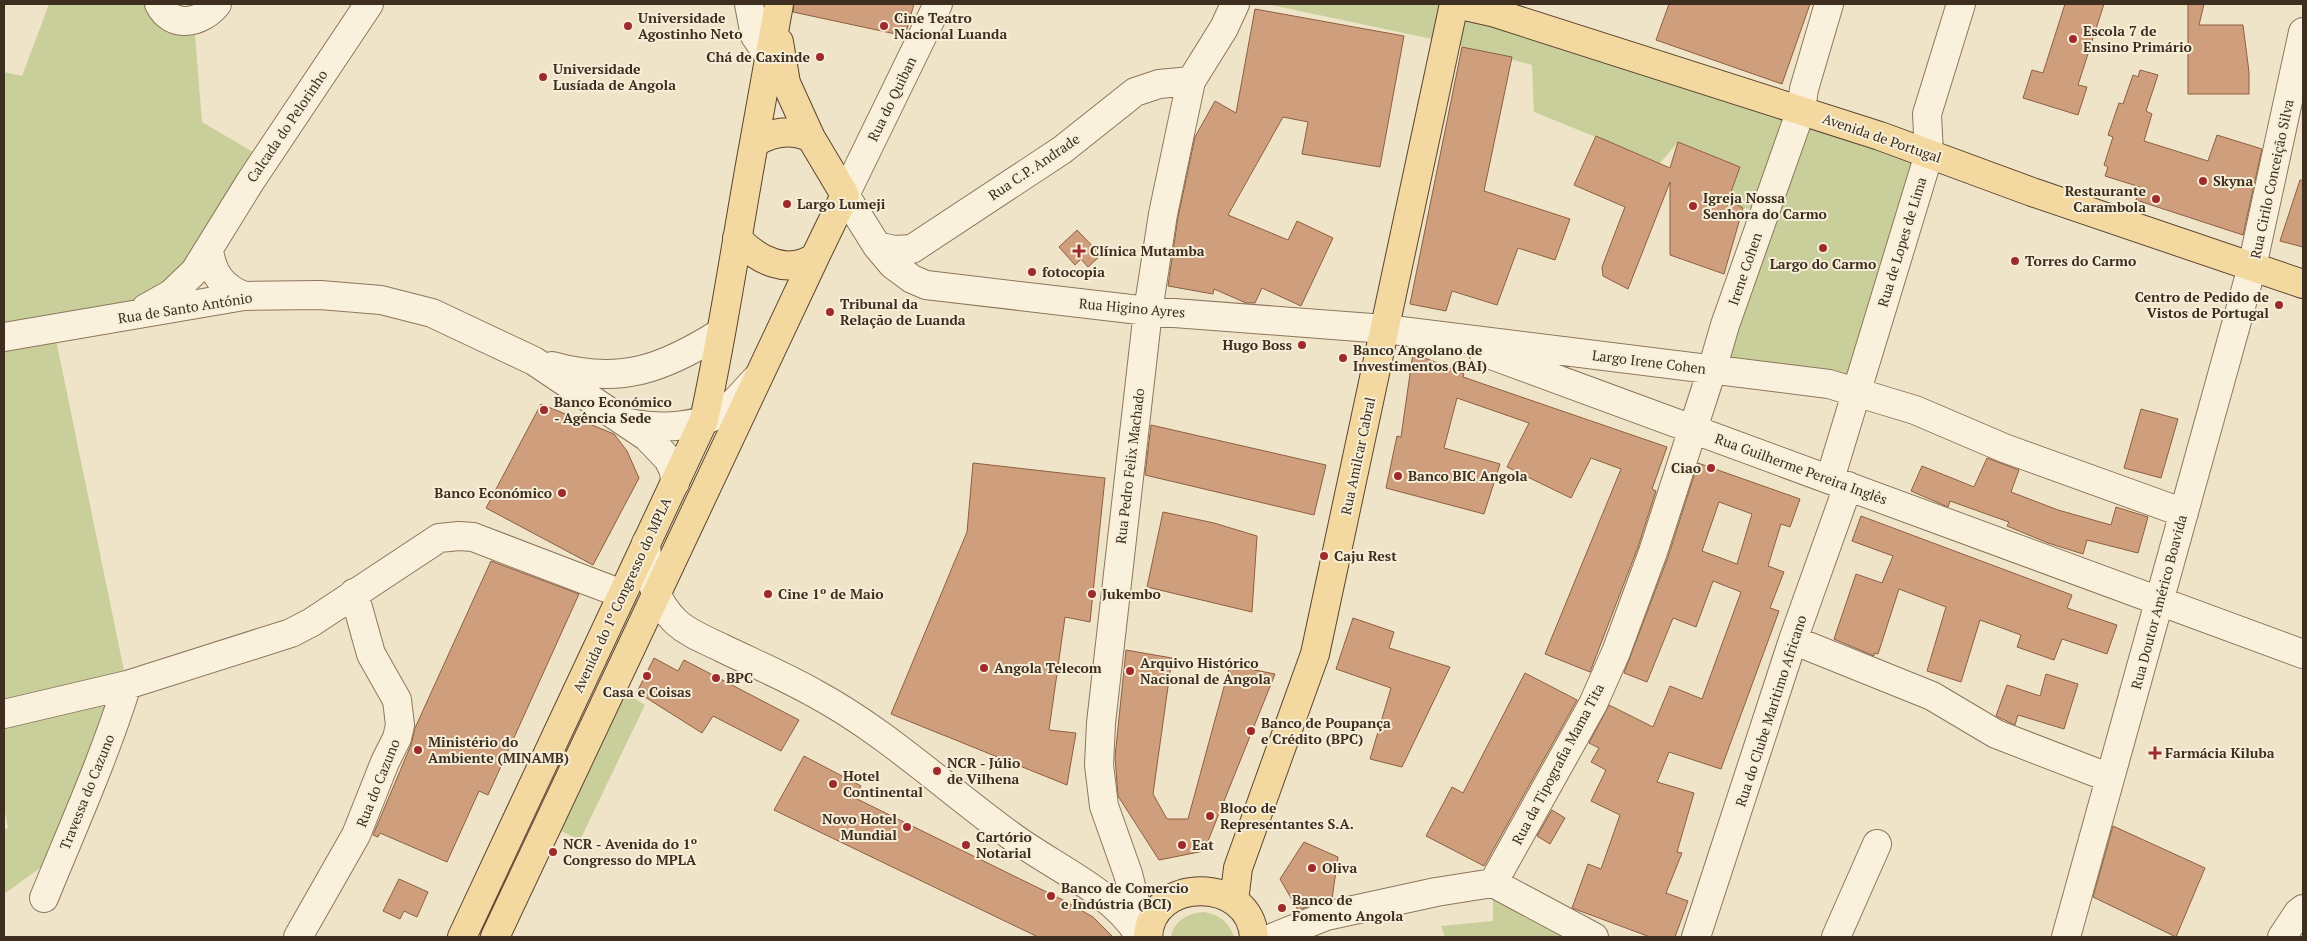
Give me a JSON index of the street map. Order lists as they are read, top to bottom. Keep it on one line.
{"streets":{"main road":["Avenida de Portugal","Rua Amilcar Cabral","Avenida do 1º Congresso do MPLA"],"street":["Rua do Quiban","Calcada do Pelorinho","Rua C.P. Andrade","Rua Cirilo Conceição Silva","Rua de Lopes de Lima","Irene Cohen","Rua de Santo António","Rua Higino Ayres","Largo Irene Cohen","Rua Pedro Felix Machado","Rua Guilherme Pereira Inglês","Rua Doutor Américo Boavida","Rua do Clube Maritimo Africano","Rua da Tipografia Mama Tita","Rua do Cazuno","Travessa do Cazuno"]},"crossings":[["Rua do Quiban","Rua Higino Ayres"],["Rua do Quiban","Avenida do 1º Congresso do MPLA"],["Calcada do Pelorinho","Rua de Santo António"],["Avenida de Portugal","Rua Cirilo Conceição Silva"],["Avenida de Portugal","Rua de Lopes de Lima"],["Avenida de Portugal","Irene Cohen"],["Avenida de Portugal","Rua Amilcar Cabral"],["Avenida de Portugal","Rua Doutor Américo Boavida"],["Rua C.P. Andrade","Rua Higino Ayres"],["Rua C.P. Andrade","Rua Pedro Felix Machado"],["Rua Cirilo Conceição Silva","Rua Doutor Américo Boavida"],["Rua de Lopes de Lima","Largo Irene Cohen"],["Rua de Lopes de Lima","Rua Guilherme Pereira Inglês"],["Rua de Lopes de Lima","Rua do Clube Maritimo Africano"],["Irene Cohen","Largo Irene Cohen"],["Irene Cohen","Rua Guilherme Pereira Inglês"],["Irene Cohen","Rua da Tipografia Mama Tita"],["Rua de Santo António","Avenida do 1º Congresso do MPLA"],["Rua Higino Ayres","Largo Irene Cohen"],["Rua Higino Ayres","Rua Amilcar Cabral"],["Rua Higino Ayres","Rua Pedro Felix Machado"],["Rua Higino Ayres","Rua Guilherme Pereira Inglês"],["Rua Higino Ayres","Avenida do 1º Congresso do MPLA"],["Largo Irene Cohen","Rua Guilherme Pereira Inglês"],["Largo Irene Cohen","Rua Doutor Américo Boavida"],["Rua Guilherme Pereira Inglês","Rua Doutor Américo Boavida"],["Rua Guilherme Pereira Inglês","Rua do Clube Maritimo Africano"],["Rua Guilherme Pereira Inglês","Rua da Tipografia Mama Tita"]],"places":{"other":["Universidade Agostinho Neto","Cine Teatro Nacional Luanda","Escola 7 de Ensino Primário","Chá de Caxinde","Universidade Lusíada de Angola","Skyna","Restaurante Carambola","Largo Lumeji","Igreja Nossa Senhora do Carmo","Largo do Carmo","Torres do Carmo","fotocopia","Centro de Pedido de Vistos de Portugal","Tribunal da Relação de Luanda","Hugo Boss","Banco Angolano de Investimentos (BAI)","Banco Económico - Agência Sede","Ciao","Banco BIC Angola","Banco Económico","Caju Rest","Cine 1º de Maio","Jukembo","Angola Telecom","Arquivo Histórico Nacional de Angola","Casa e Coisas","BPC","Banco de Poupança e Crédito (BPC)","Ministério do Ambiente (MINAMB)","NCR - Júlio de Vilhena","Hotel Continental","Bloco de Representantes S.A.","Novo Hotel Mundial","Cartório Notarial","Eat","NCR - Avenida do 1º Congresso do MPLA","Oliva","Banco de Comercio e Indústria (BCI)","Banco de Fomento Angola"],"health":["Clínica Mutamba","Farmácia Kiluba"]}}
